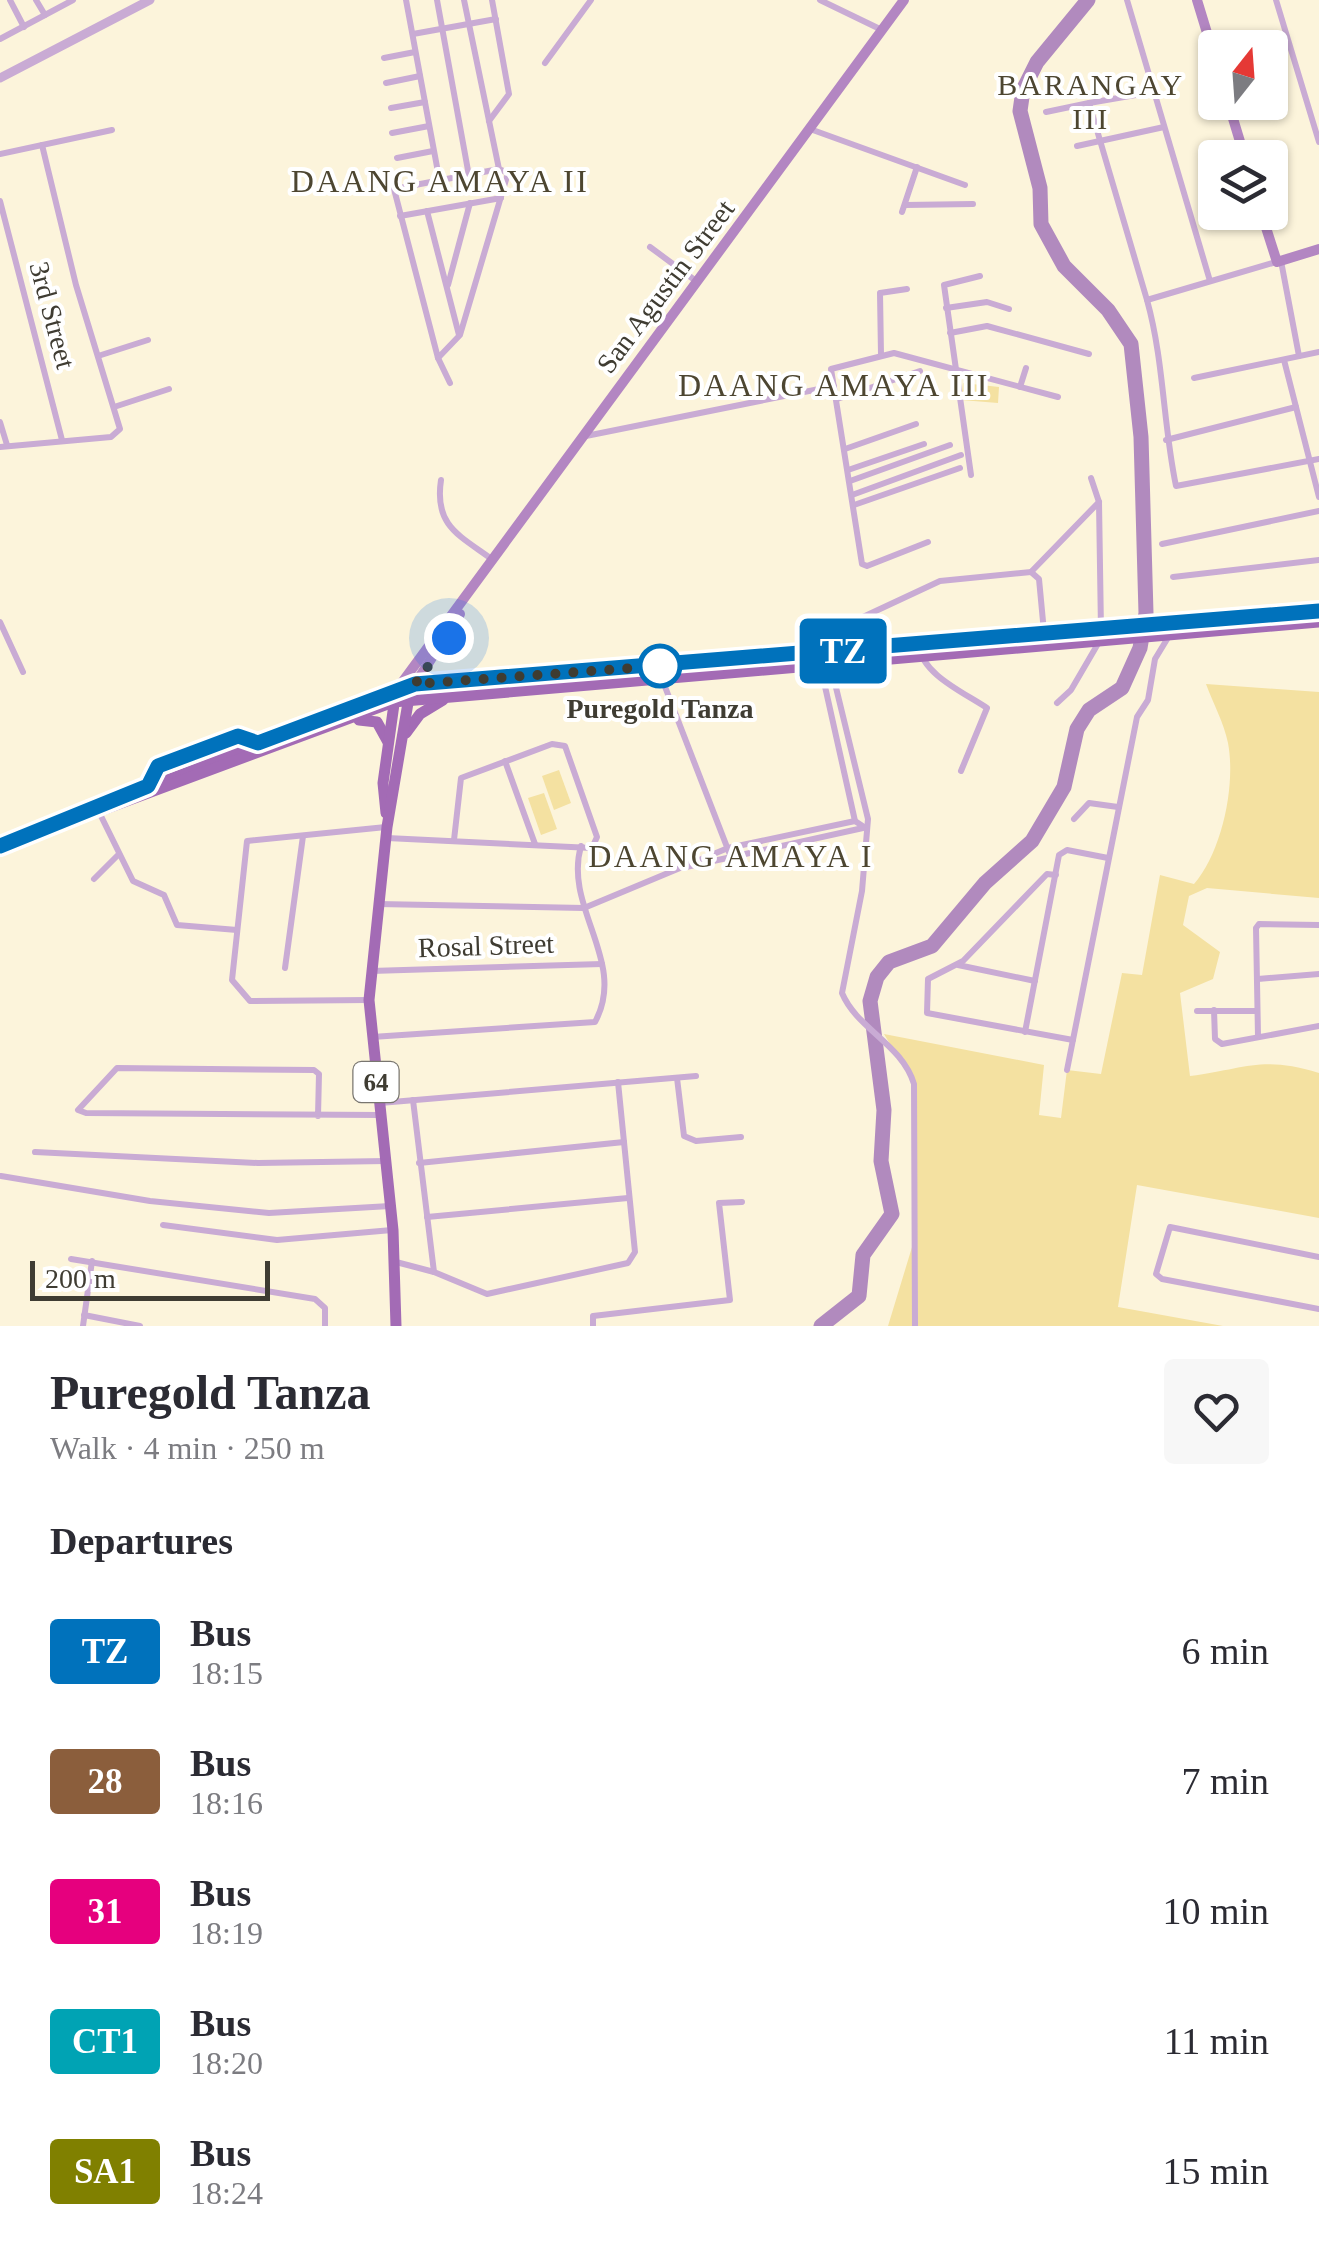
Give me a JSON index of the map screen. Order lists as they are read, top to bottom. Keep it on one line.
{"streets":{"main road":["San Agustin Street","64"],"street":["3rd Street","Rosal Street"]},"crossings":[["San Agustin Street","64"],["Rosal Street","64"]],"districts":["BARANGAY III","DAANG AMAYA II","DAANG AMAYA III","DAANG AMAYA I"],"places":["Puregold Tanza"],"lines":["bus line TZ"],"scale_bar":"200 m","north":"top","page":{"on_map":"TZ","scale":"200 m","heading":[["Puregold Tanza","Walk · 4 min · 250 m"],"Departures"],"list":[{"mark":"TZ","name":"Bus","note":"18:15","value":"6 min"},{"mark":"28","name":"Bus","note":"18:16","value":"7 min"},{"mark":"31","name":"Bus","note":"18:19","value":"10 min"},{"mark":"CT1","name":"Bus","note":"18:20","value":"11 min"},{"mark":"SA1","name":"Bus","note":"18:24","value":"15 min"}]}}
